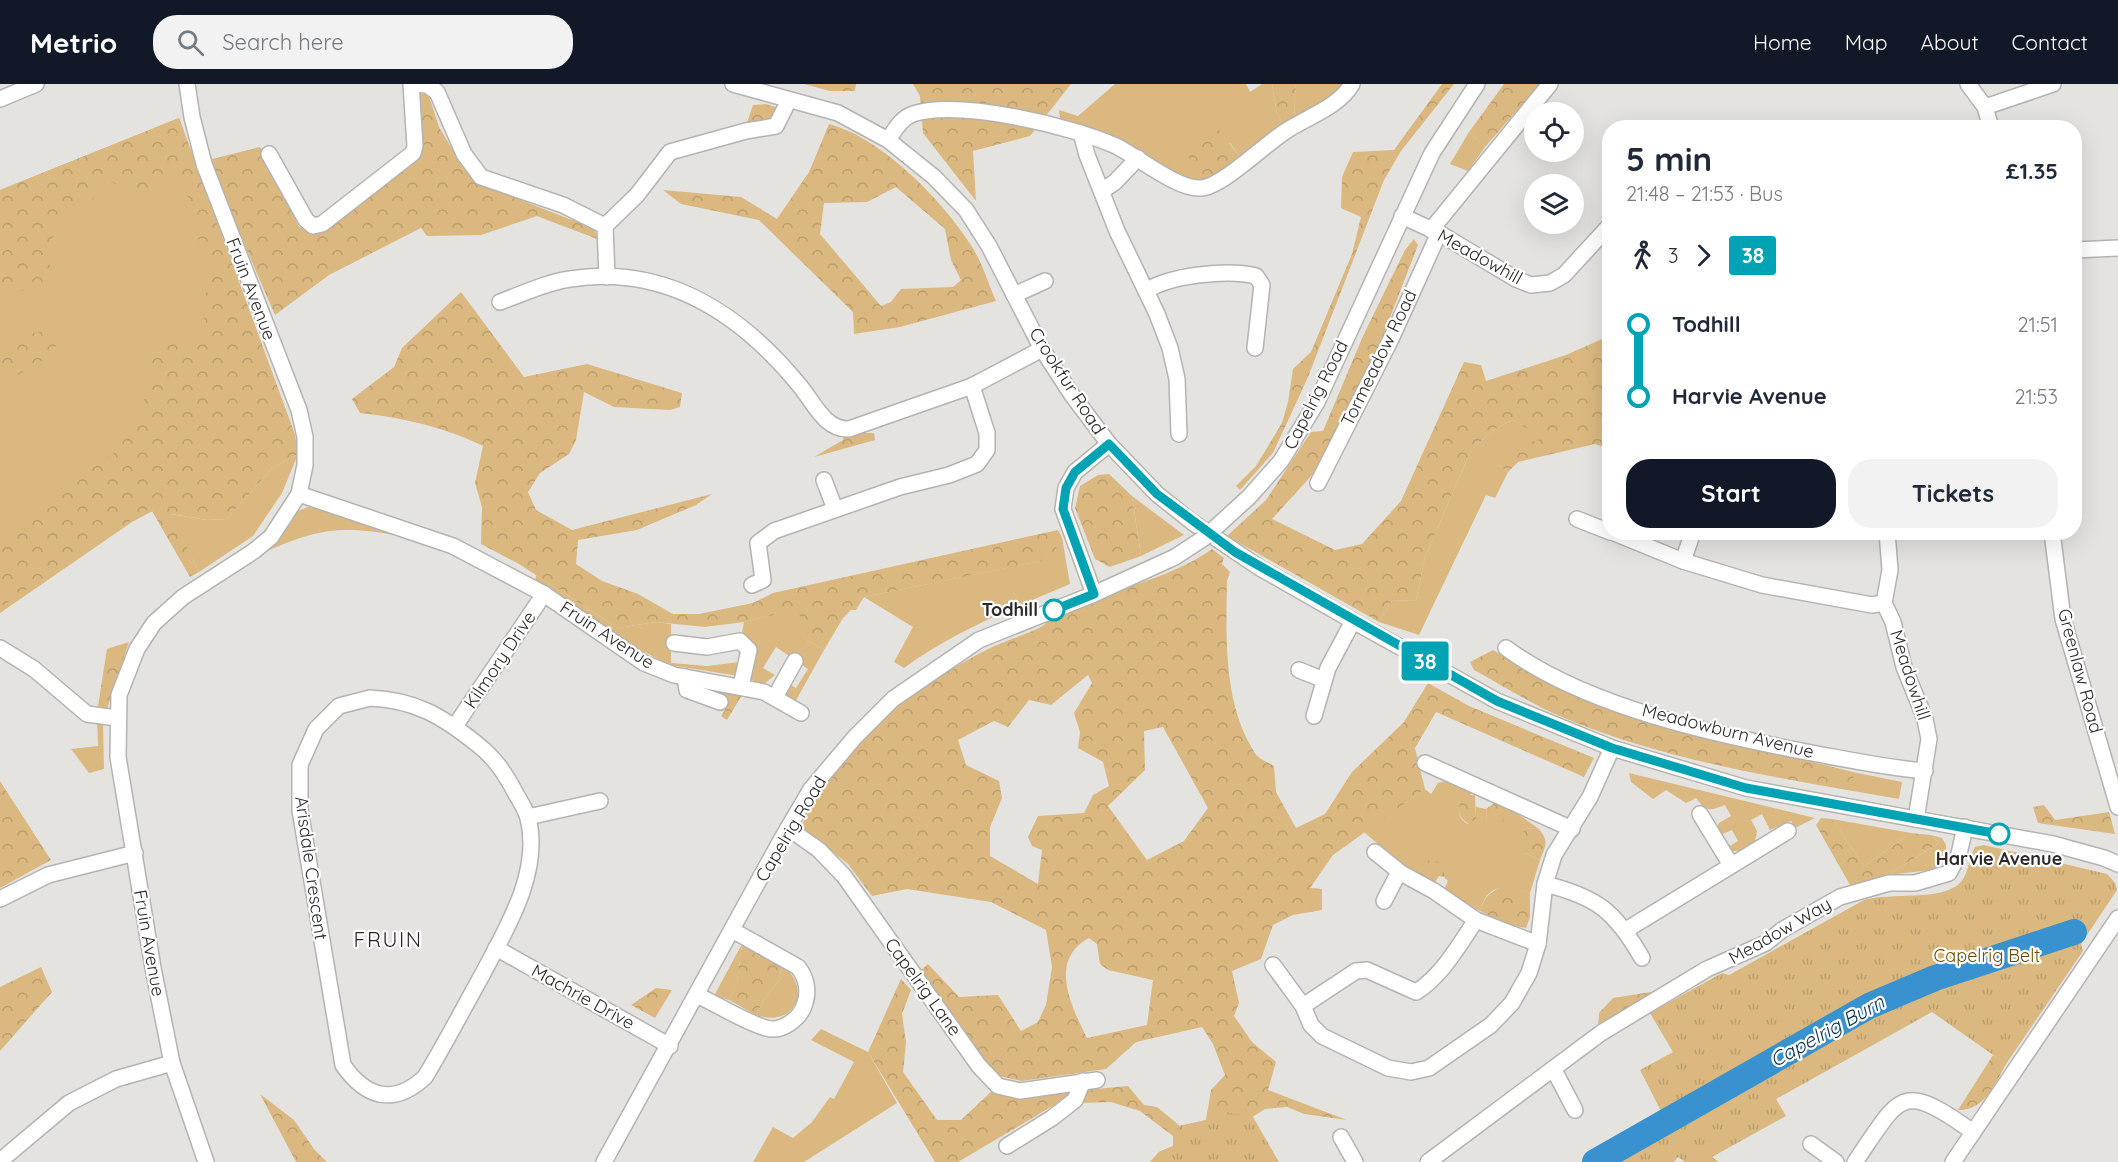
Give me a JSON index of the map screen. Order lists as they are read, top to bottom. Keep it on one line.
{"streets":{"street":["Meadowhill","Fruin Avenue","Tormeadow Road","Crookfur Road","Capelrig Road","Kilmory Drive","Greenlaw Road","Meadowburn Avenue","Arisdale Crescent","Meadow Way","Capelrig Lane","Machrie Drive"]},"crossings":[["Meadowhill","Tormeadow Road"],["Meadowhill","Crookfur Road"],["Meadowhill","Capelrig Road"],["Meadowhill","Meadowburn Avenue"],["Fruin Avenue","Kilmory Drive"],["Crookfur Road","Meadow Way"],["Capelrig Road","Capelrig Lane"],["Capelrig Road","Machrie Drive"],["Kilmory Drive","Arisdale Crescent"],["Arisdale Crescent","Machrie Drive"]],"districts":["FRUIN"],"water":["Capelrig Burn"],"parks":["Capelrig Belt"],"places":["Todhill","Harvie Avenue"],"lines":["bus line 38"],"page":{"header":"Metrio","search":"Search here","nav":["Home","Map","About","Contact"],"on_map":"38","heading":["5 min","21:48 – 21:53 · Bus","£1.35"],"legs":["3","38"],"list":[{"name":"Todhill","value":"21:51"},{"name":"Harvie Avenue","value":"21:53"}],"buttons":["Start","Tickets"]}}
